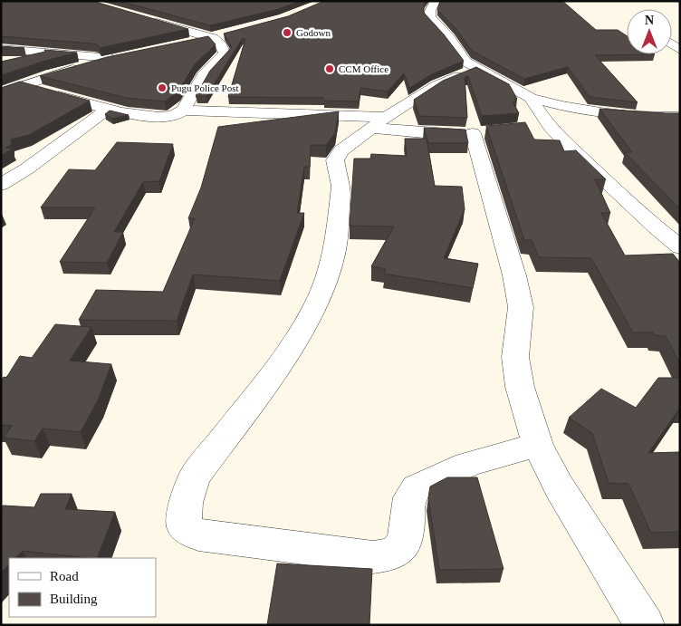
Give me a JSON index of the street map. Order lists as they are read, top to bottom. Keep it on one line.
{"places":["Godown","CCM Office","Pugu Police Post"],"legend":["Road","Building"],"north":"top"}
